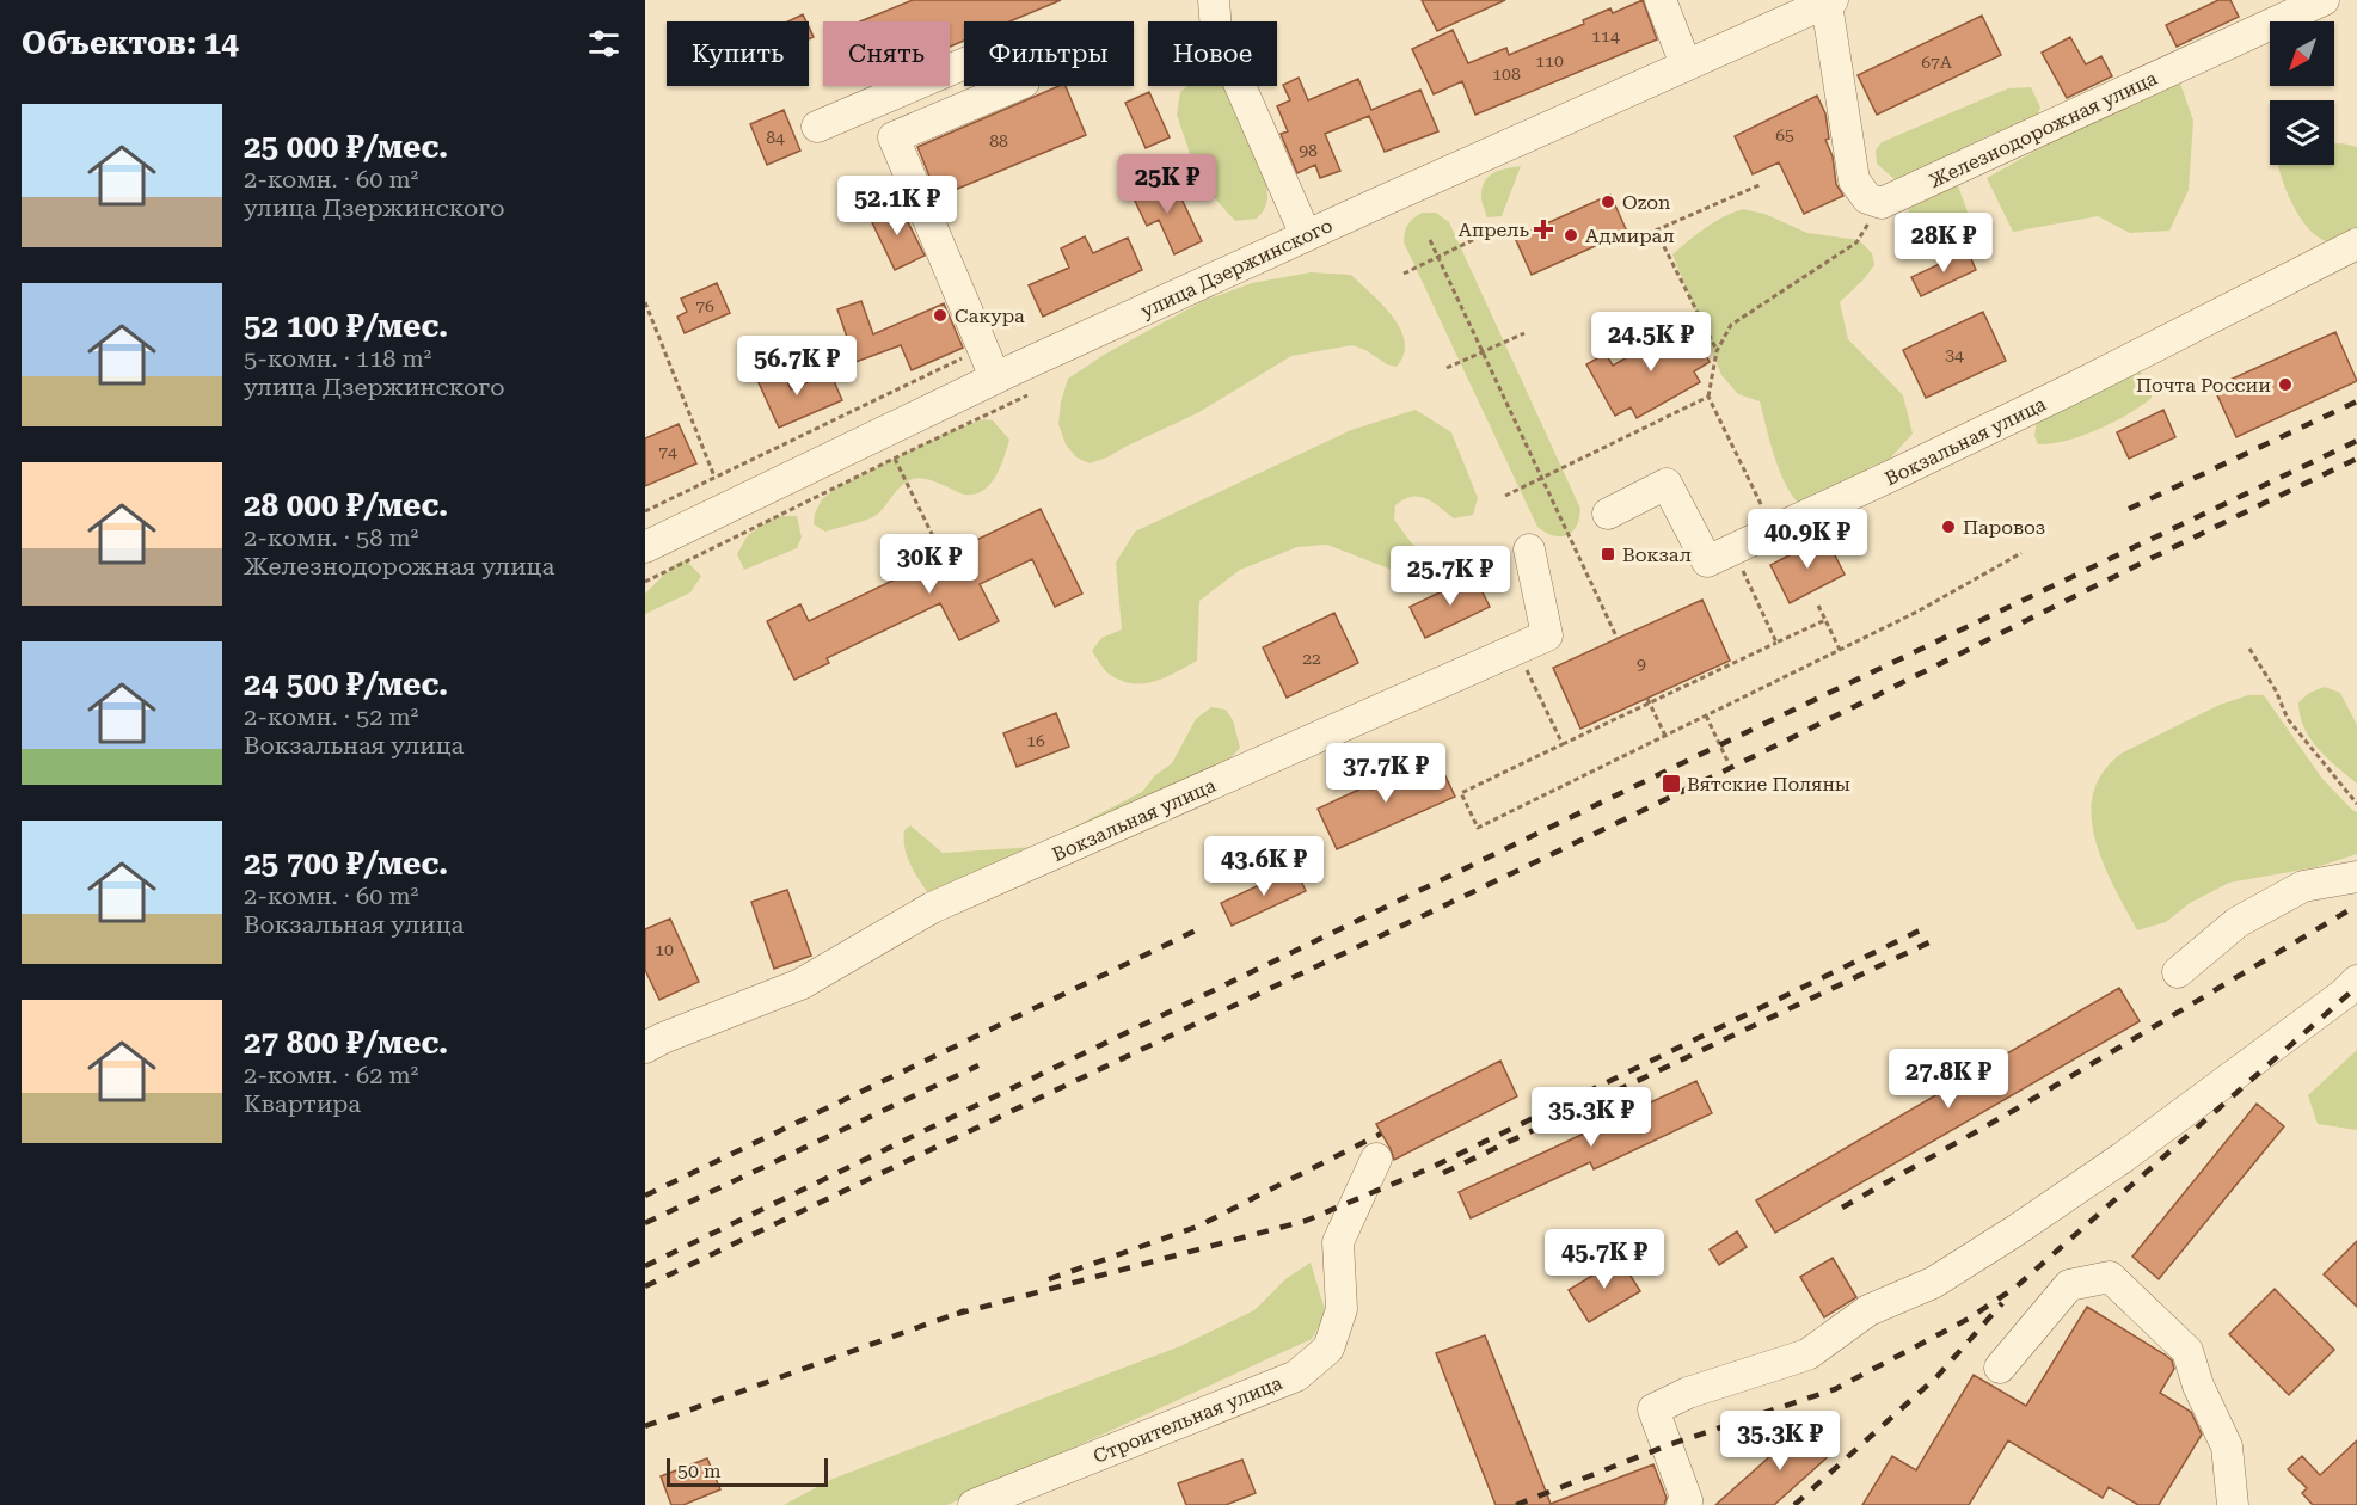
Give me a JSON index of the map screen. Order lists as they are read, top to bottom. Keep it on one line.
{"streets":{"street":["Железнодорожная улица","улица Дзержинского","Вокзальная улица","Строительная улица"]},"places":{"other":["Ozon","Адмирал","Сакура","Почта России","Паровоз"],"health":["Апрель"],"transit":["Вокзал","Вятские Поляны"]},"house_numbers":["114","110","67А","108","65","84","88","98","76","34","74","22","9","16","10"],"scale_bar":"50 m","north":"bottom left","page":{"heading":"Объектов: 14","chip":["Купить","Снять","Фильтры","Новое"],"list":[{"name":"25 000 ₽/мес.","note":"2-комн. · 60 m² · улица Дзержинского"},{"name":"52 100 ₽/мес.","note":"5-комн. · 118 m² · улица Дзержинского"},{"name":"28 000 ₽/мес.","note":"2-комн. · 58 m² · Железнодорожная улица"},{"name":"24 500 ₽/мес.","note":"2-комн. · 52 m² · Вокзальная улица"},{"name":"25 700 ₽/мес.","note":"2-комн. · 60 m² · Вокзальная улица"},{"name":"27 800 ₽/мес.","note":"2-комн. · 62 m² · Квартира"}],"price":["25K ₽","52.1K ₽","28K ₽","24.5K ₽","56.7K ₽","40.9K ₽","30K ₽","25.7K ₽","37.7K ₽","43.6K ₽","27.8K ₽","35.3K ₽","45.7K ₽","35.3K ₽"],"scale":"50 m"}}
